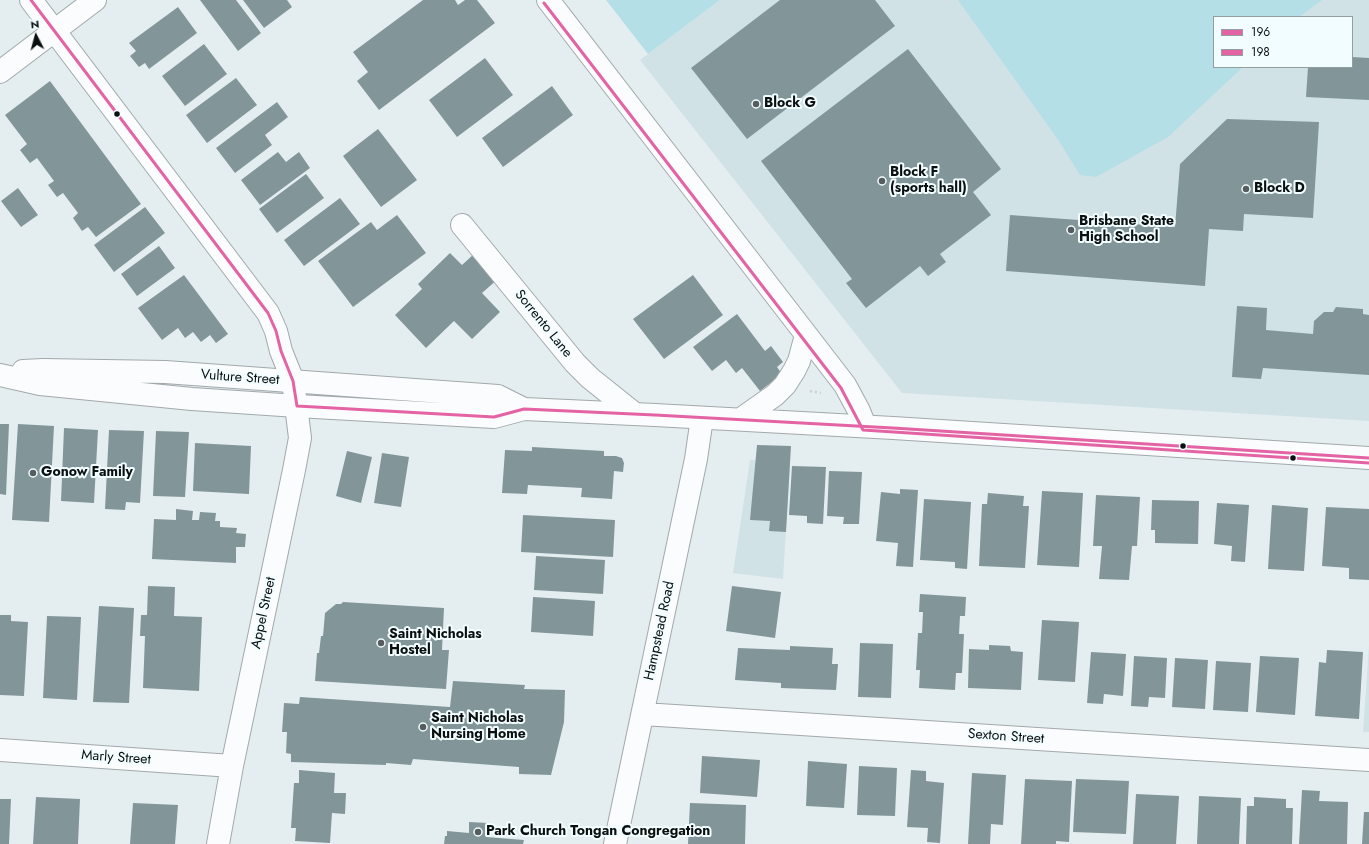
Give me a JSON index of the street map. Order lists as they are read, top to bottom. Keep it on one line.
{"streets":{"street":["Sorrento Lane","Vulture Street","Appel Street","Hampstead Road","Sexton Street","Marly Street"]},"crossings":[["Sorrento Lane","Vulture Street"],["Vulture Street","Appel Street"],["Vulture Street","Hampstead Road"],["Appel Street","Marly Street"],["Hampstead Road","Sexton Street"]],"places":["Block G","Block F (sports hall)","Block D","Brisbane State High School","Gonow Family","Saint Nicholas Hostel","Saint Nicholas Nursing Home","Park Church Tongan Congregation"],"lines":["transit line 196","transit line 198"],"legend":["196","198"],"north":"top"}
